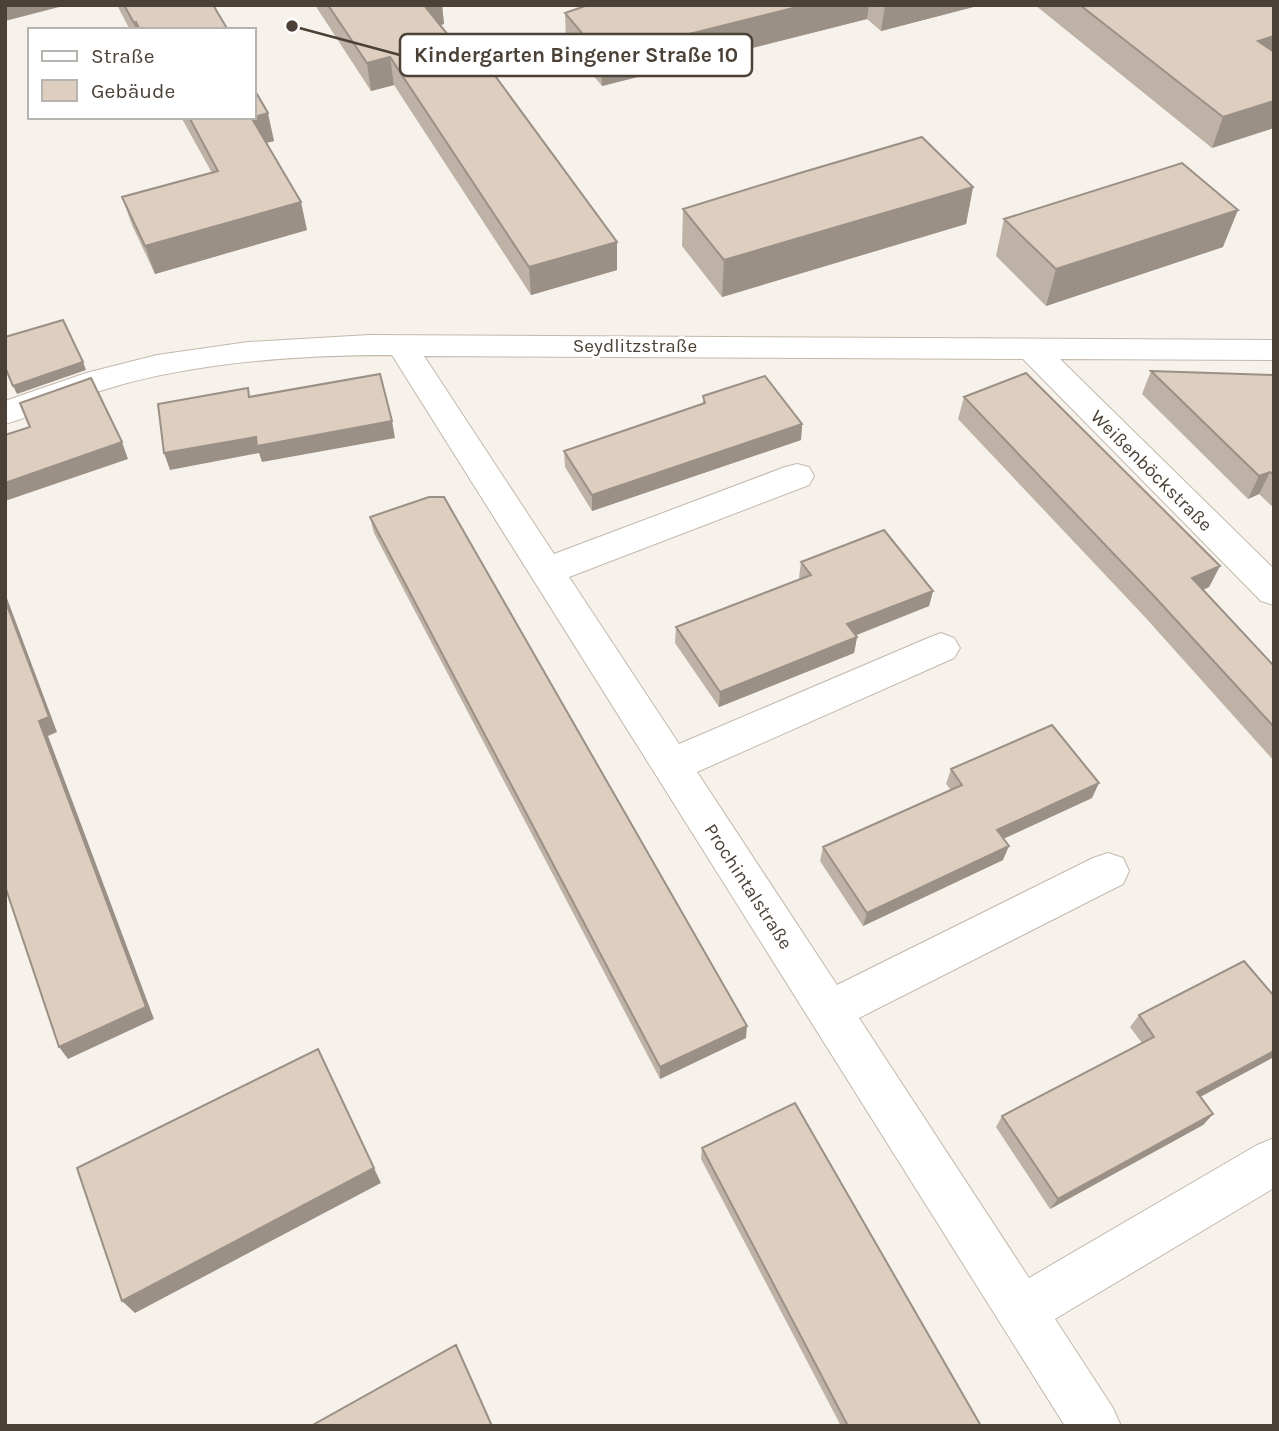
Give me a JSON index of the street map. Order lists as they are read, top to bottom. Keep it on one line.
{"streets":{"street":["Seydlitzstraße","Weißenböckstraße","Prochintalstraße"]},"crossings":[["Seydlitzstraße","Weißenböckstraße"],["Seydlitzstraße","Prochintalstraße"]],"places":["Kindergarten Bingener Straße 10"],"legend":["Straße","Gebäude"]}
